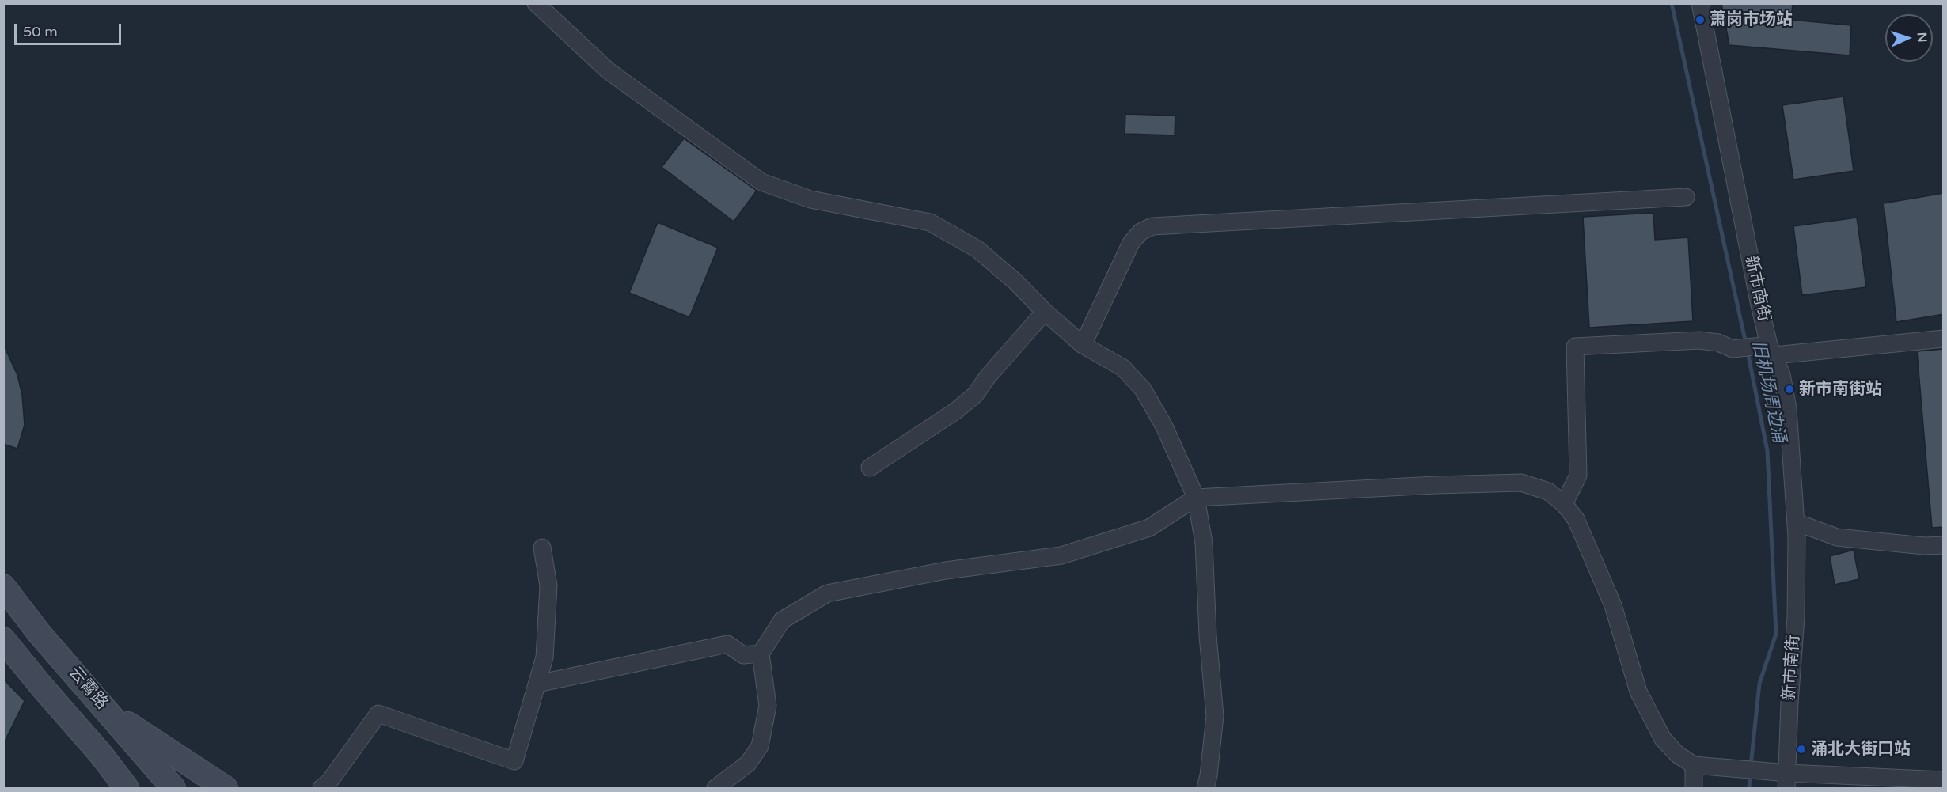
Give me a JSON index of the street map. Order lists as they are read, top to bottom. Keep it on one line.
{"streets":{"main road":["云霄路"],"street":["新市南街"]},"water":["旧机场周边涌"],"places":["萧岗市场站","新市南街站","涌北大街口站"],"scale_bar":"50 m","north":"right"}
